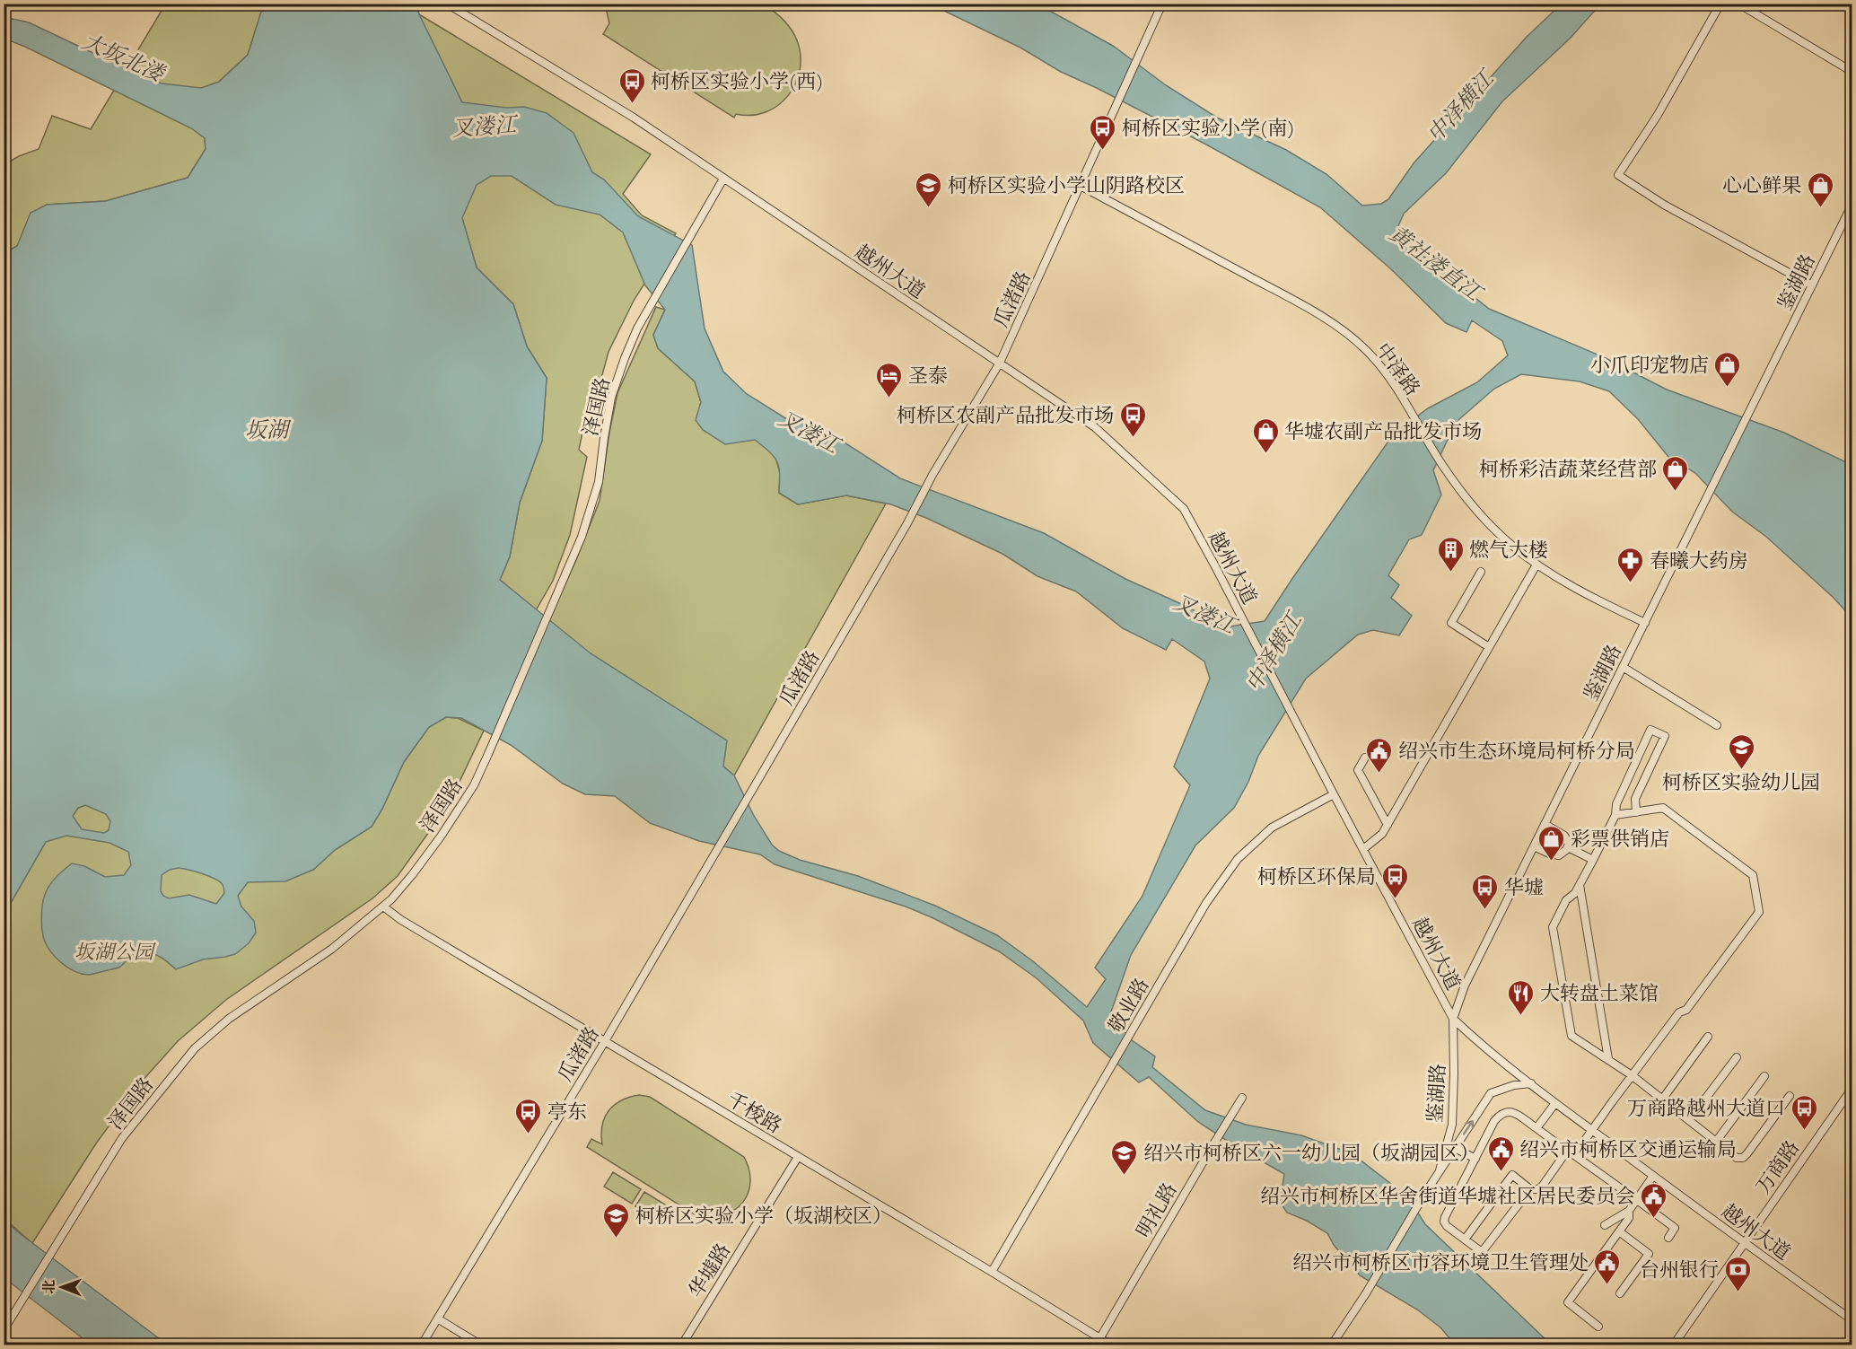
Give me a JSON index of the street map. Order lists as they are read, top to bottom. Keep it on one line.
{"streets":{"street":["越州大道","鉴湖路","瓜渚路","中泽路","泽国路","敬业路","千梭路","万商路","明礼路","华墟路"]},"crossings":[["越州大道","鉴湖路"],["越州大道","瓜渚路"],["越州大道","泽国路"],["越州大道","敬业路"],["越州大道","万商路"],["鉴湖路","中泽路"],["瓜渚路","中泽路"],["瓜渚路","千梭路"],["泽国路","千梭路"],["敬业路","千梭路"],["千梭路","明礼路"],["千梭路","华墟路"]],"water":["大坂北溇","中泽横江","叉溇江","黄社溇直江","坂湖"],"parks":["坂湖公园"],"places":{"bus stop":["柯桥区实验小学(西)","柯桥区实验小学(南)","柯桥区农副产品批发市场","柯桥区环保局","华墟","万商路越州大道口","亭东"],"school or university":["柯桥区实验小学山阴路校区","柯桥区实验幼儿园","绍兴市柯桥区六一幼儿园（坂湖园区）","柯桥区实验小学（坂湖校区）"],"shop":["心心鲜果","小爪印宠物店","华墟农副产品批发市场","柯桥彩洁蔬菜经营部","彩票供销店"],"hotel":["圣泰"],"building":["燃气大楼"],"pharmacy":["春曦大药房"],"public building":["绍兴市生态环境局柯桥分局","绍兴市柯桥区交通运输局","绍兴市柯桥区华舍街道华墟社区居民委员会","绍兴市柯桥区市容环境卫生管理处"],"restaurant":["大转盘土菜馆"],"bank":["台州银行"]},"north":"left"}
